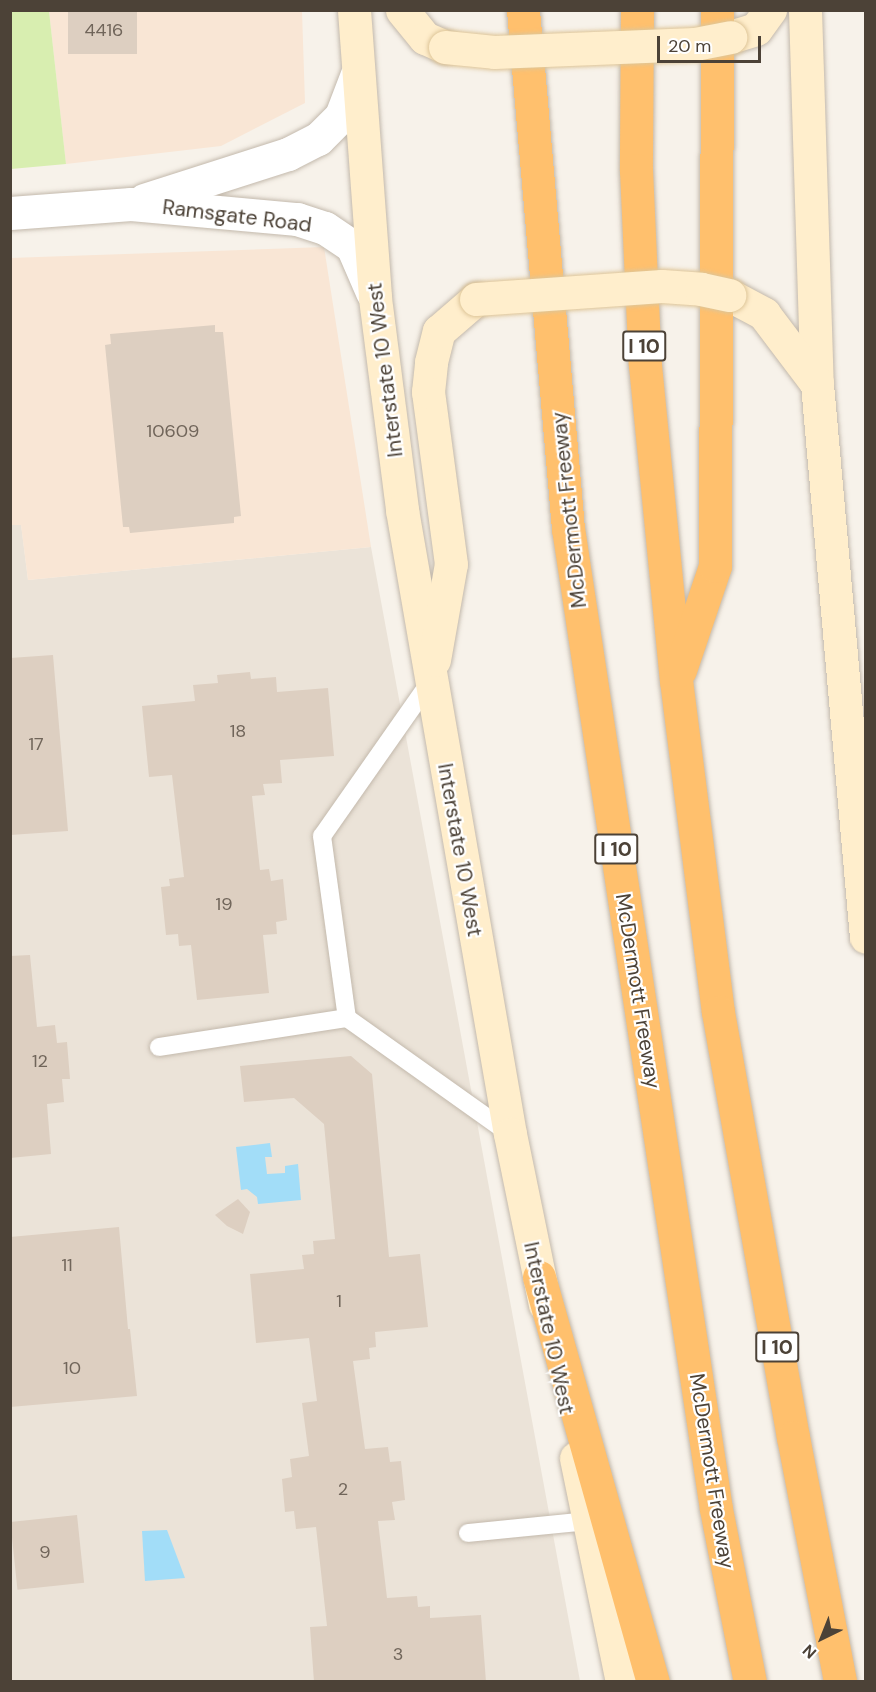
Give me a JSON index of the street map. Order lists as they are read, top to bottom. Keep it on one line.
{"streets":{"highway":["I 10","McDermott Freeway"],"main road":["Interstate 10 West"],"street":["Ramsgate Road"]},"crossings":[["Ramsgate Road","Interstate 10 West"]],"house_numbers":["4416","10609","18","17","19","12","11","1","10","2","9","3"],"scale_bar":"20 m","north":"bottom left"}
